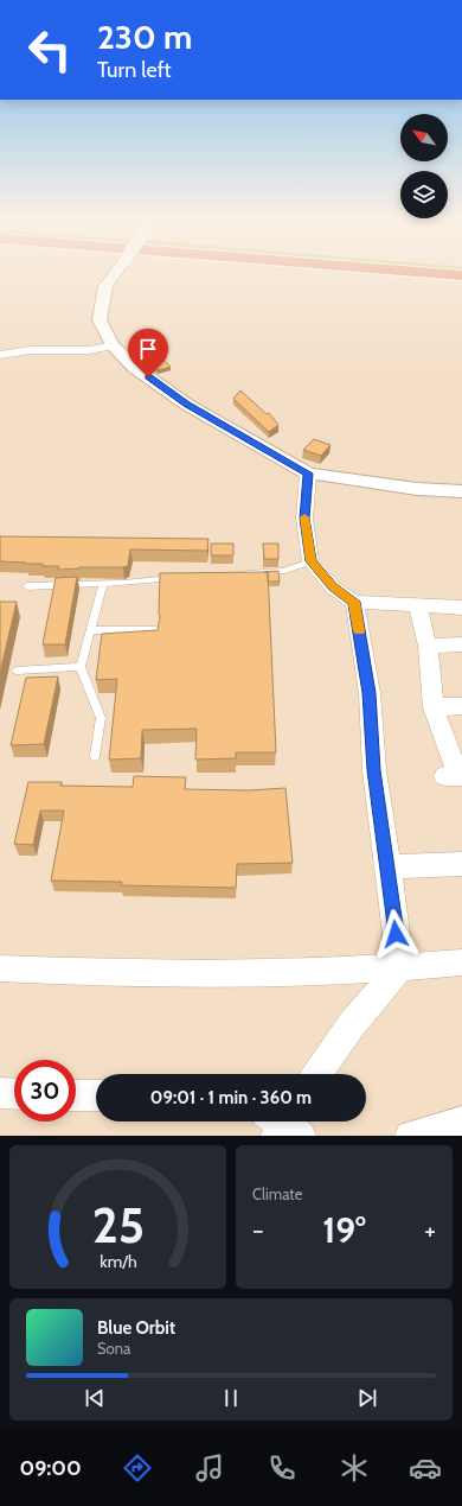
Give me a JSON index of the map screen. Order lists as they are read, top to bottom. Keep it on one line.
{"north":"top left","page":{"turn":["230 m","Turn left"],"limit":"30","trip":"09:01 · 1 min · 360 m","tile":"Climate","heat":["−","19°","+"],"song":["Blue Orbit","Sona"],"tabs":"09:00","gauge":["25","km/h"]}}
